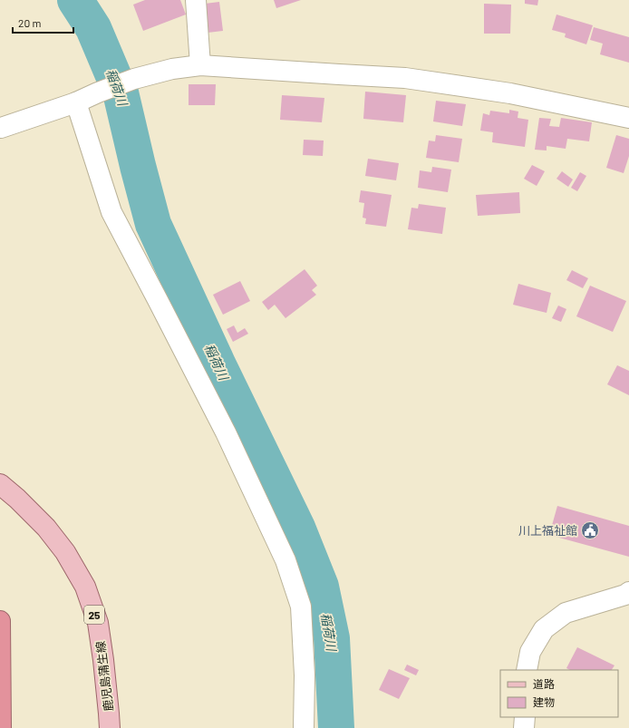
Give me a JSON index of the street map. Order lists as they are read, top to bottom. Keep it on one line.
{"streets":{"main road":["25","鹿児島蒲生線"]},"water":["稲荷川"],"places":{"public building":["川上福祉館"]},"legend":["道路","建物"],"scale_bar":"20 m"}
